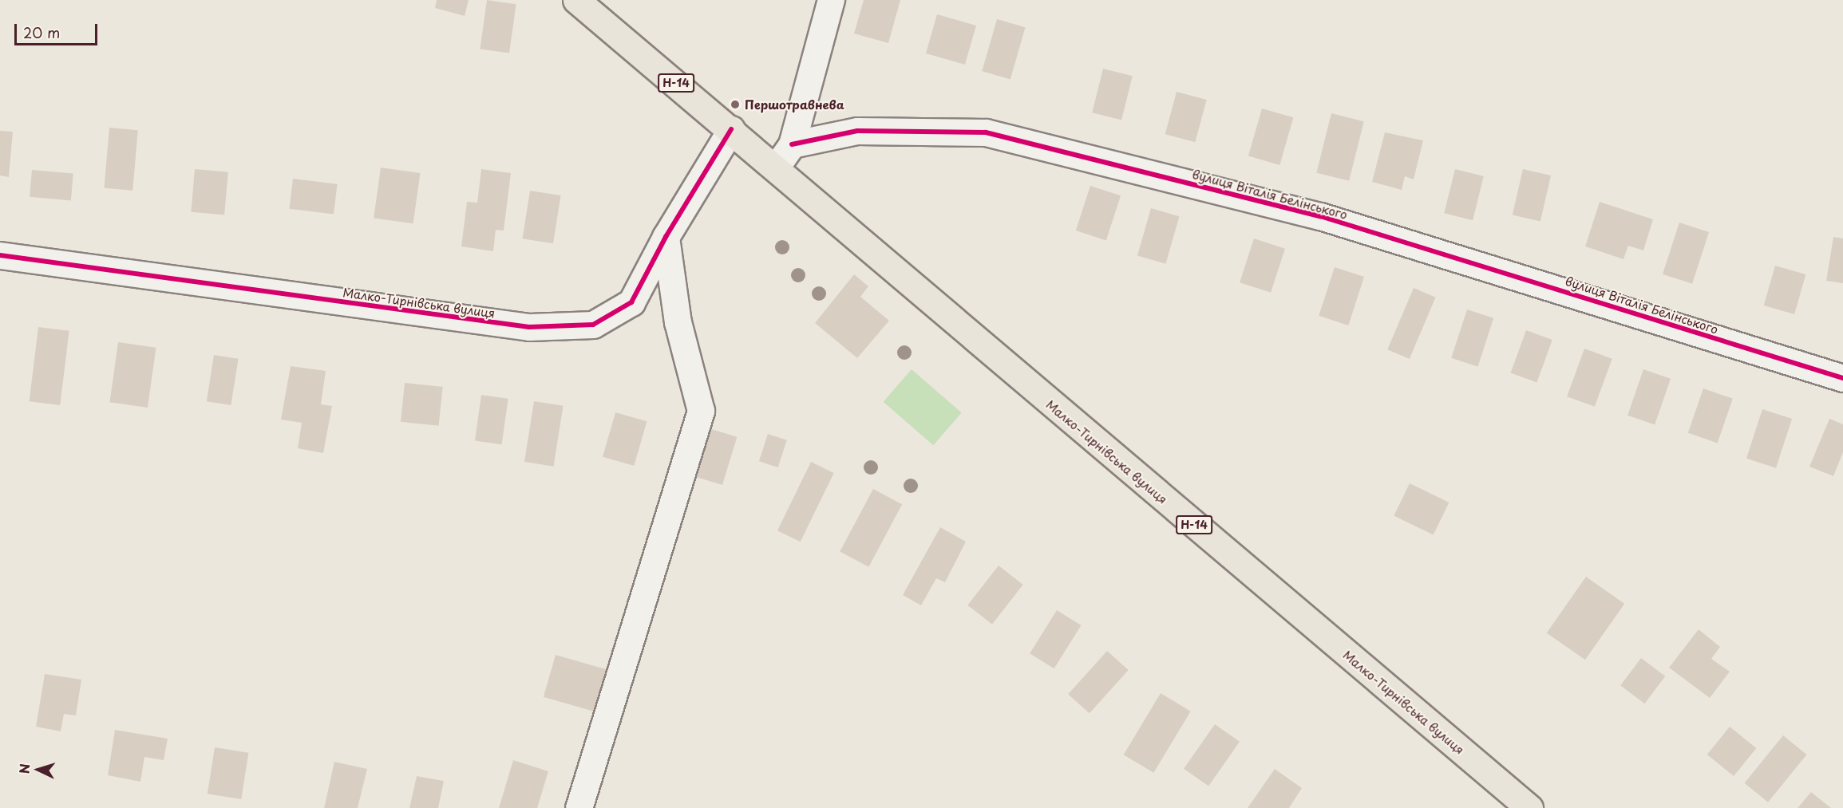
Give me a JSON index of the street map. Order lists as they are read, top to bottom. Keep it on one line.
{"streets":{"main road":["Н-14","Малко-Тирнівська вулиця"],"street":["вулиця Віталія Белінського"]},"crossings":[["Н-14","Малко-Тирнівська вулиця"]],"places":["Першотравнева"],"scale_bar":"20 m","north":"left"}
